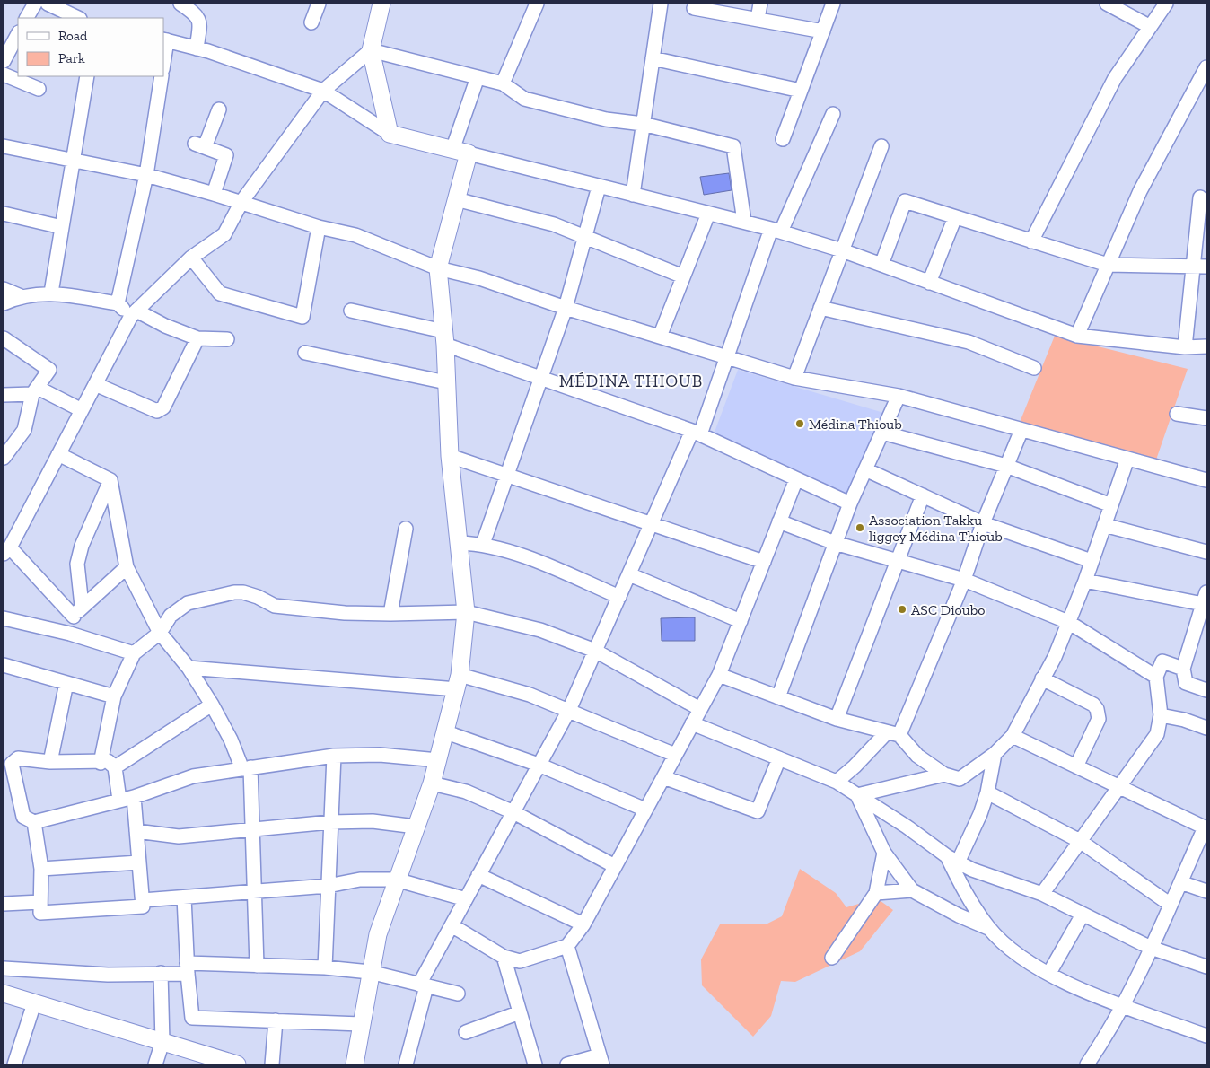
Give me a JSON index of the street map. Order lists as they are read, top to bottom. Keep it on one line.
{"districts":["MÉDINA THIOUB"],"places":["Médina Thioub","Association Takku liggey Médina Thioub","ASC Dioubo"],"legend":["Road","Park"]}
